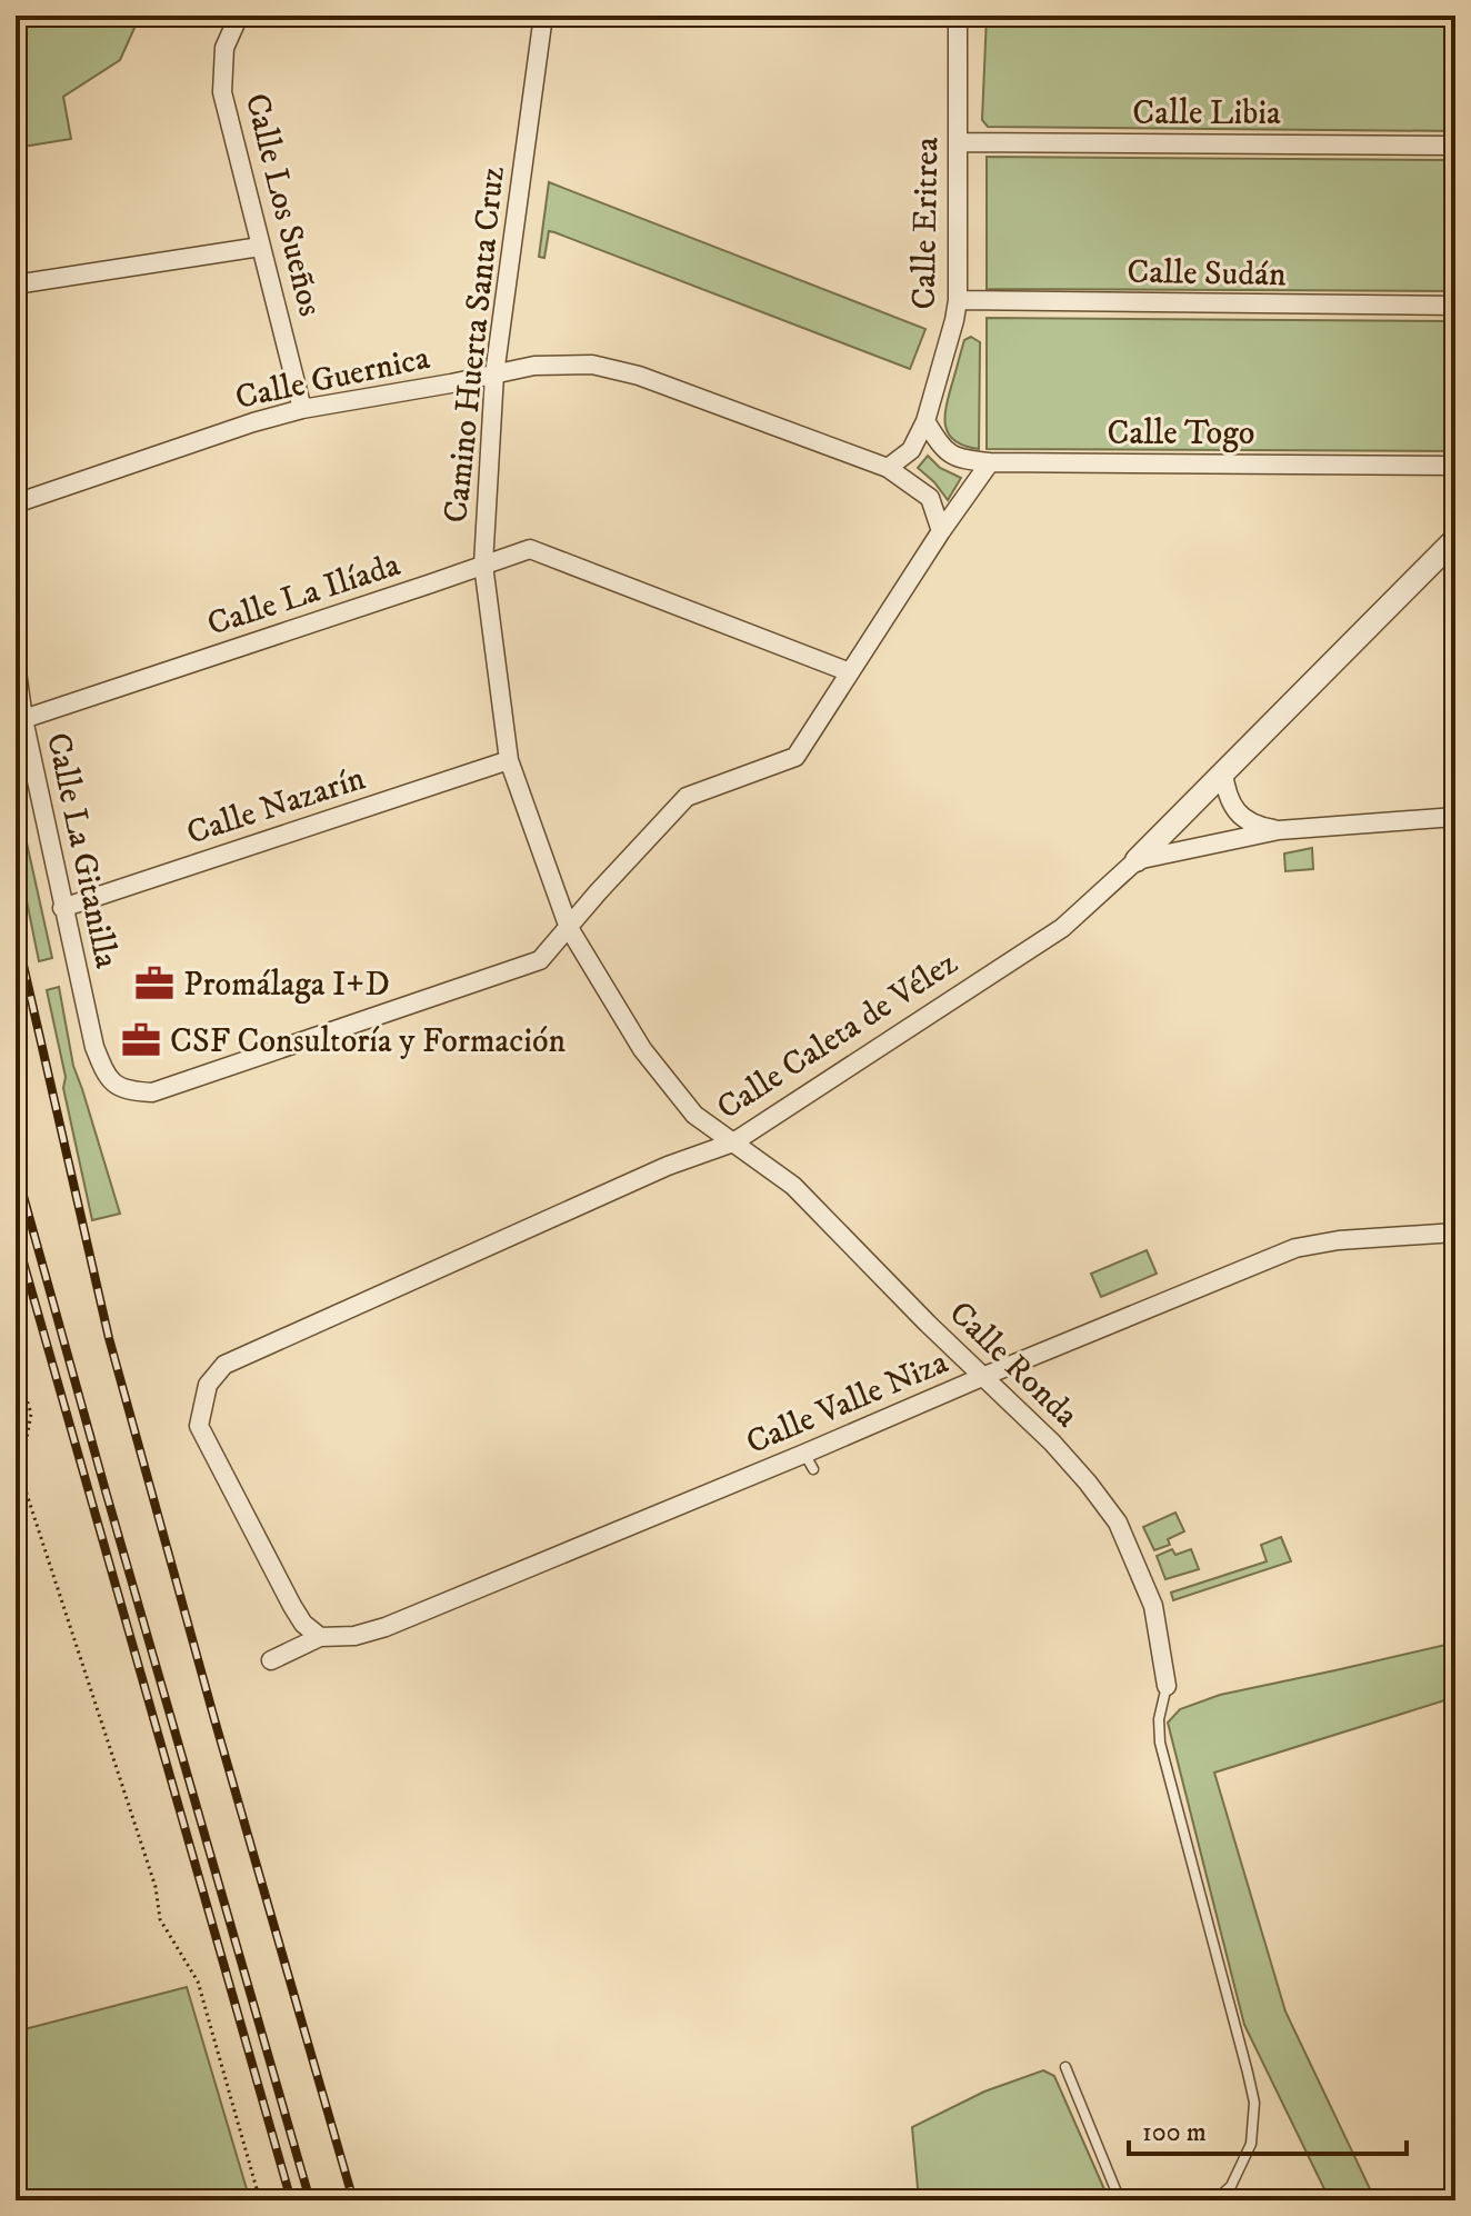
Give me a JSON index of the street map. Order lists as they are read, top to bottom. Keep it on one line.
{"streets":{"street":["Calle Libia","Calle Los Sueños","Calle Eritrea","Calle Sudán","Camino Huerta Santa Cruz","Calle Guernica","Calle Togo","Calle La Ilíada","Calle Nazarín","Calle La Gitanilla","Calle Caleta de Vélez","Calle Ronda","Calle Valle Niza"]},"crossings":[["Calle Libia","Calle Eritrea"],["Calle Los Sueños","Calle Guernica"],["Calle Eritrea","Calle Sudán"],["Calle Eritrea","Calle Guernica"],["Calle Eritrea","Calle Togo"],["Camino Huerta Santa Cruz","Calle Guernica"],["Camino Huerta Santa Cruz","Calle La Ilíada"],["Camino Huerta Santa Cruz","Calle Nazarín"],["Camino Huerta Santa Cruz","Calle La Gitanilla"],["Camino Huerta Santa Cruz","Calle Caleta de Vélez"],["Camino Huerta Santa Cruz","Calle Ronda"],["Calle La Ilíada","Calle La Gitanilla"],["Calle Nazarín","Calle La Gitanilla"],["Calle Caleta de Vélez","Calle Ronda"],["Calle Caleta de Vélez","Calle Valle Niza"],["Calle Ronda","Calle Valle Niza"]],"places":{"office":["Promálaga I+D","CSF Consultoría y Formación"]},"scale_bar":"100 m"}
